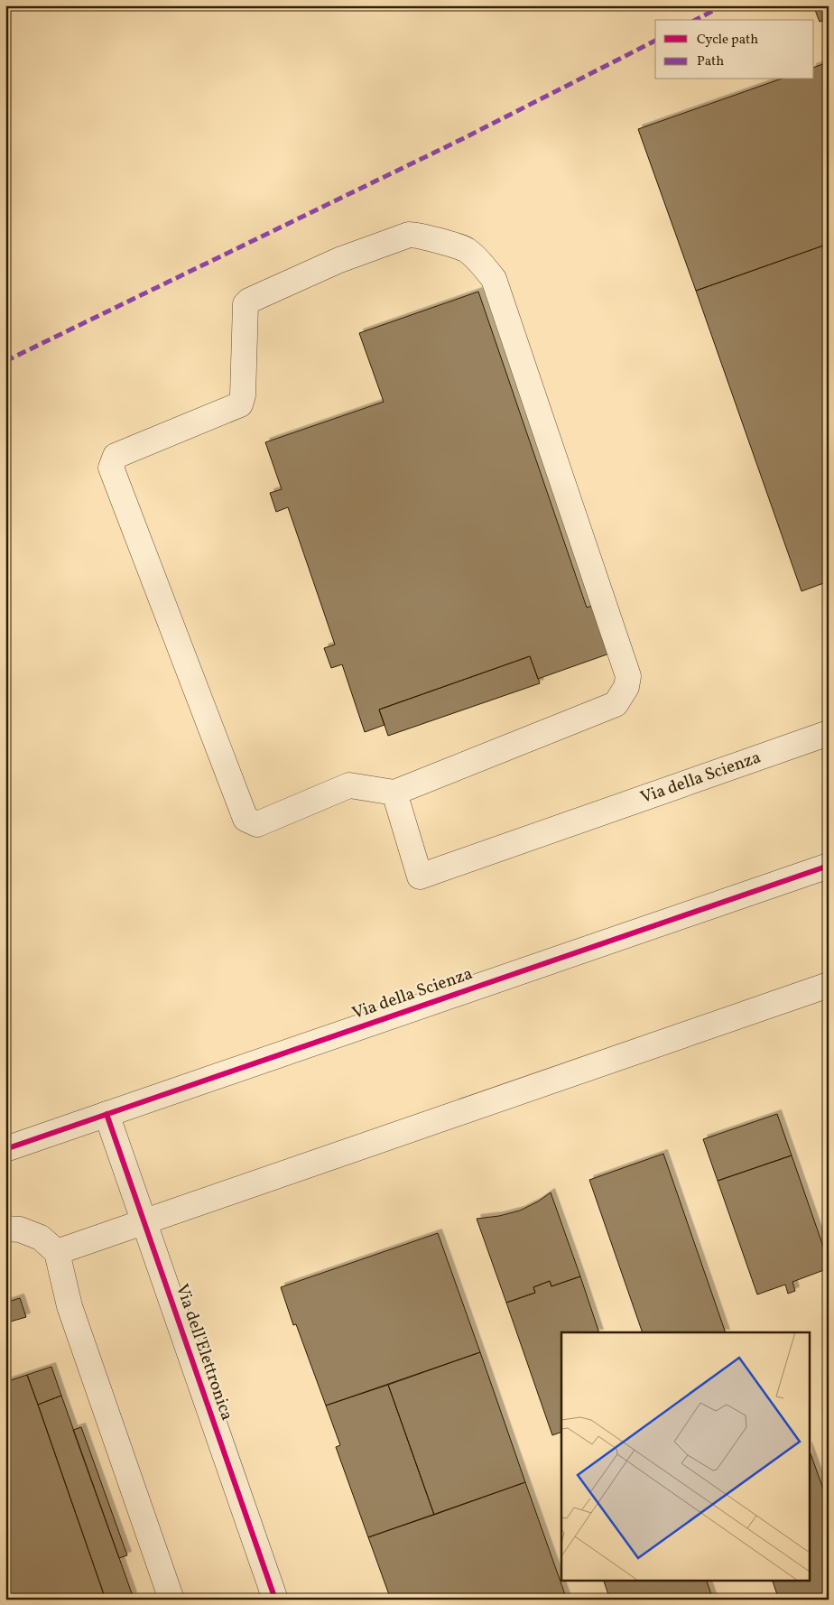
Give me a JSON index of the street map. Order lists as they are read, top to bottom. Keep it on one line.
{"streets":{"street":["Via della Scienza","Via dell'Elettronica"]},"crossings":[["Via della Scienza","Via dell'Elettronica"]],"legend":["Cycle path","Path"]}
